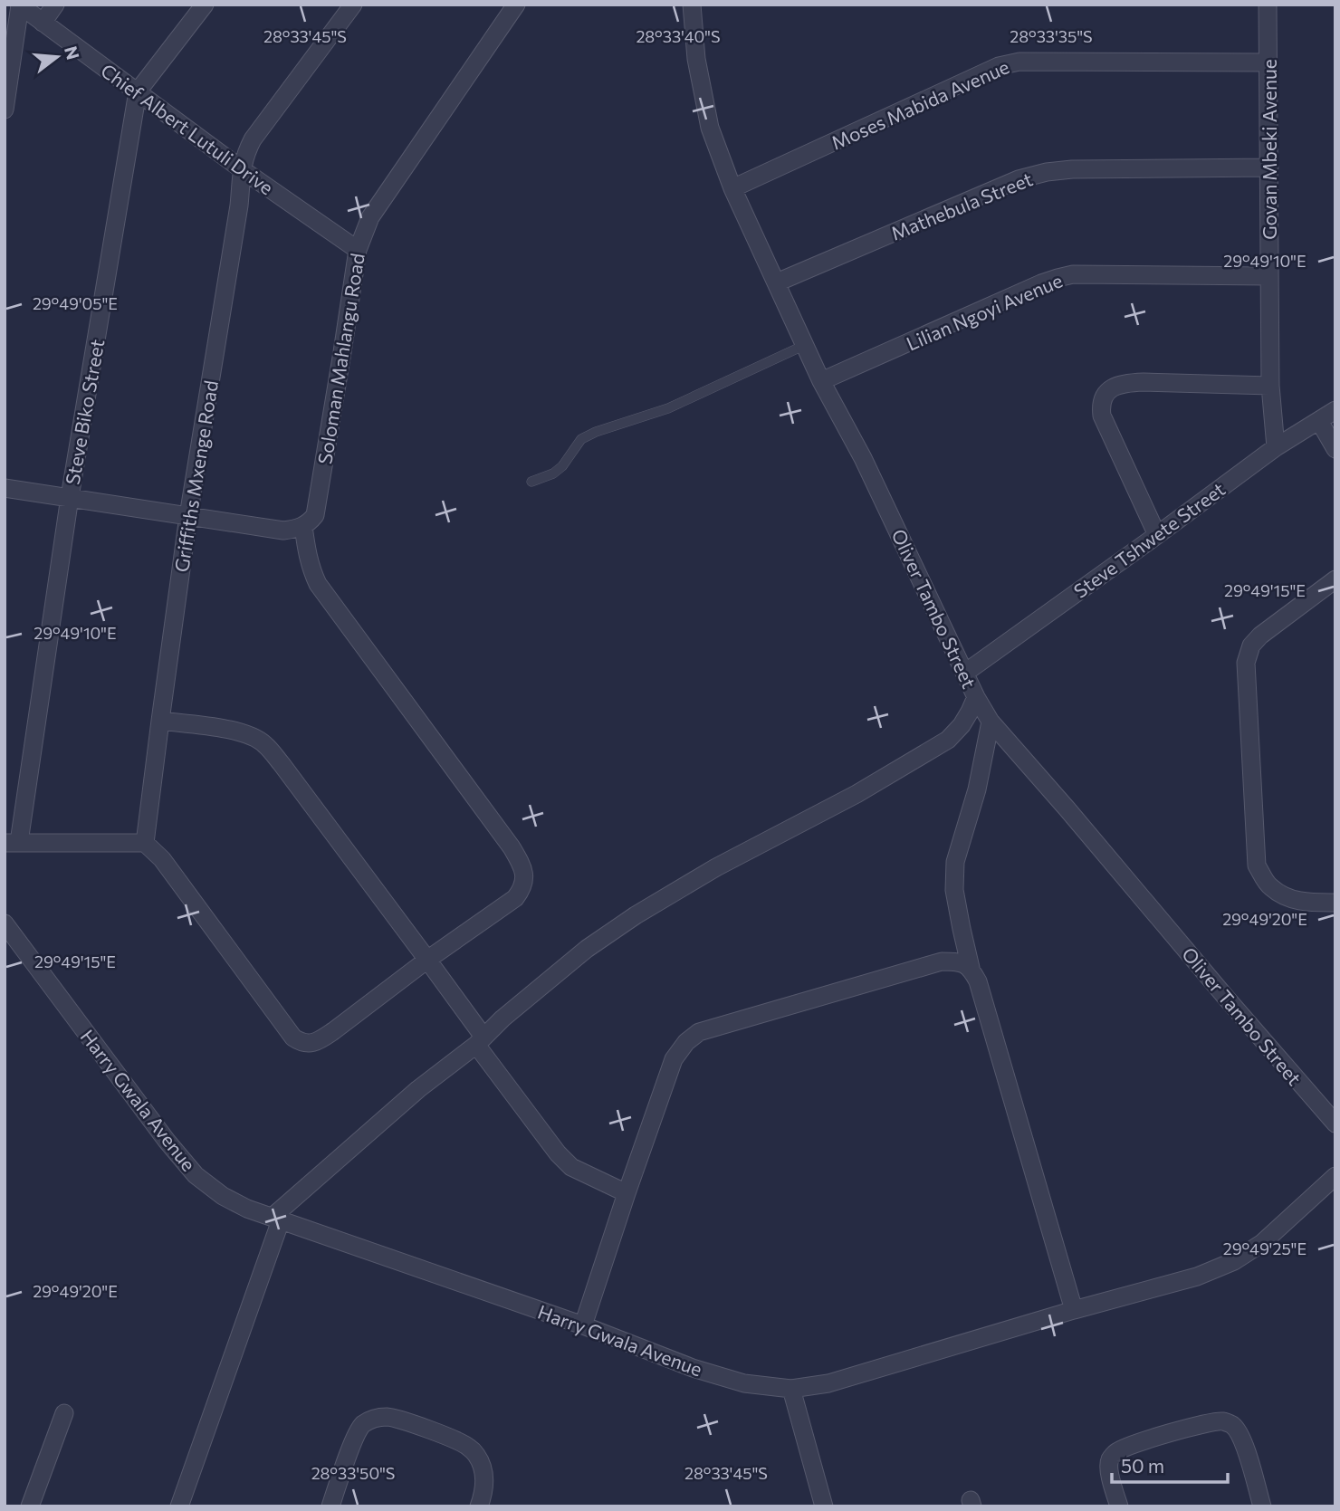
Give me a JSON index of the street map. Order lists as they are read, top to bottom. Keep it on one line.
{"streets":{"street":["Moses Mabida Avenue","Chief Albert Lutuli Drive","Govan Mbeki Avenue","Mathebula Street","Lilian Ngoyi Avenue","Soloman Mahlangu Road","Steve Biko Street","Griffiths Mxenge Road","Steve Tshwete Street","Oliver Tambo Street","Harry Gwala Avenue"]},"crossings":[["Moses Mabida Avenue","Govan Mbeki Avenue"],["Moses Mabida Avenue","Oliver Tambo Street"],["Chief Albert Lutuli Drive","Soloman Mahlangu Road"],["Chief Albert Lutuli Drive","Steve Biko Street"],["Chief Albert Lutuli Drive","Griffiths Mxenge Road"],["Govan Mbeki Avenue","Mathebula Street"],["Govan Mbeki Avenue","Lilian Ngoyi Avenue"],["Govan Mbeki Avenue","Steve Tshwete Street"],["Mathebula Street","Oliver Tambo Street"],["Lilian Ngoyi Avenue","Oliver Tambo Street"],["Steve Tshwete Street","Oliver Tambo Street"]],"scale_bar":"50 m","north":"right","coordinates":["28°33'45\"S","28°33'40\"S","28°33'35\"S","29°49'10\"E","29°49'05\"E","29°49'15\"E","29°49'20\"E","29°49'25\"E","28°33'50\"S"]}
